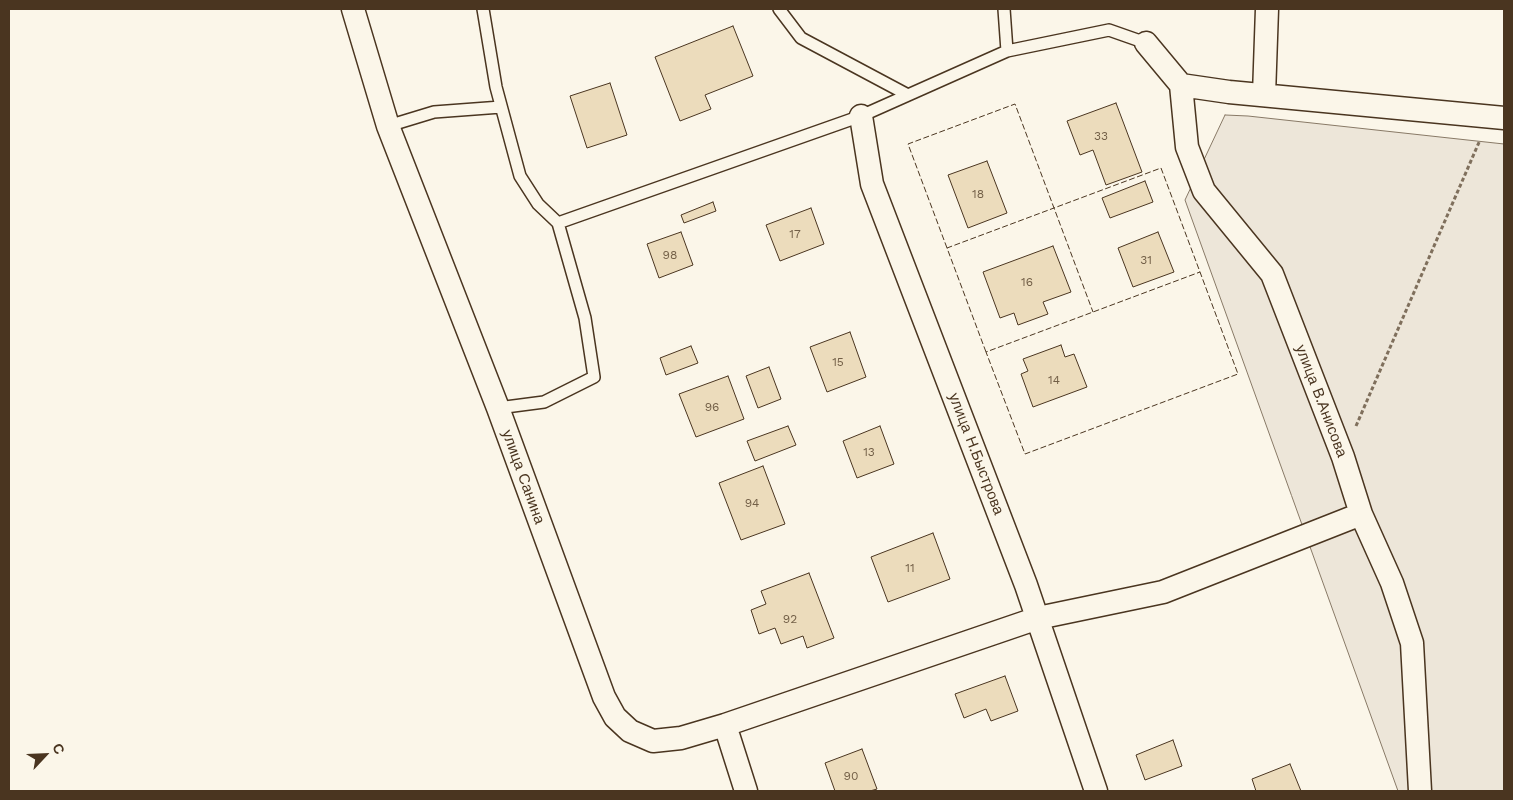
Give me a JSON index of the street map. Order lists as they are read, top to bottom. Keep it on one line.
{"streets":{"street":["улица В.Анисова","улица Н.Быстрова","улица Санина"]},"crossings":[["улица В.Анисова","улица Санина"],["улица Н.Быстрова","улица Санина"]],"house_numbers":["33","18","17","98","31","16","15","14","96","13","94","11","92","90"],"north":"top right"}
